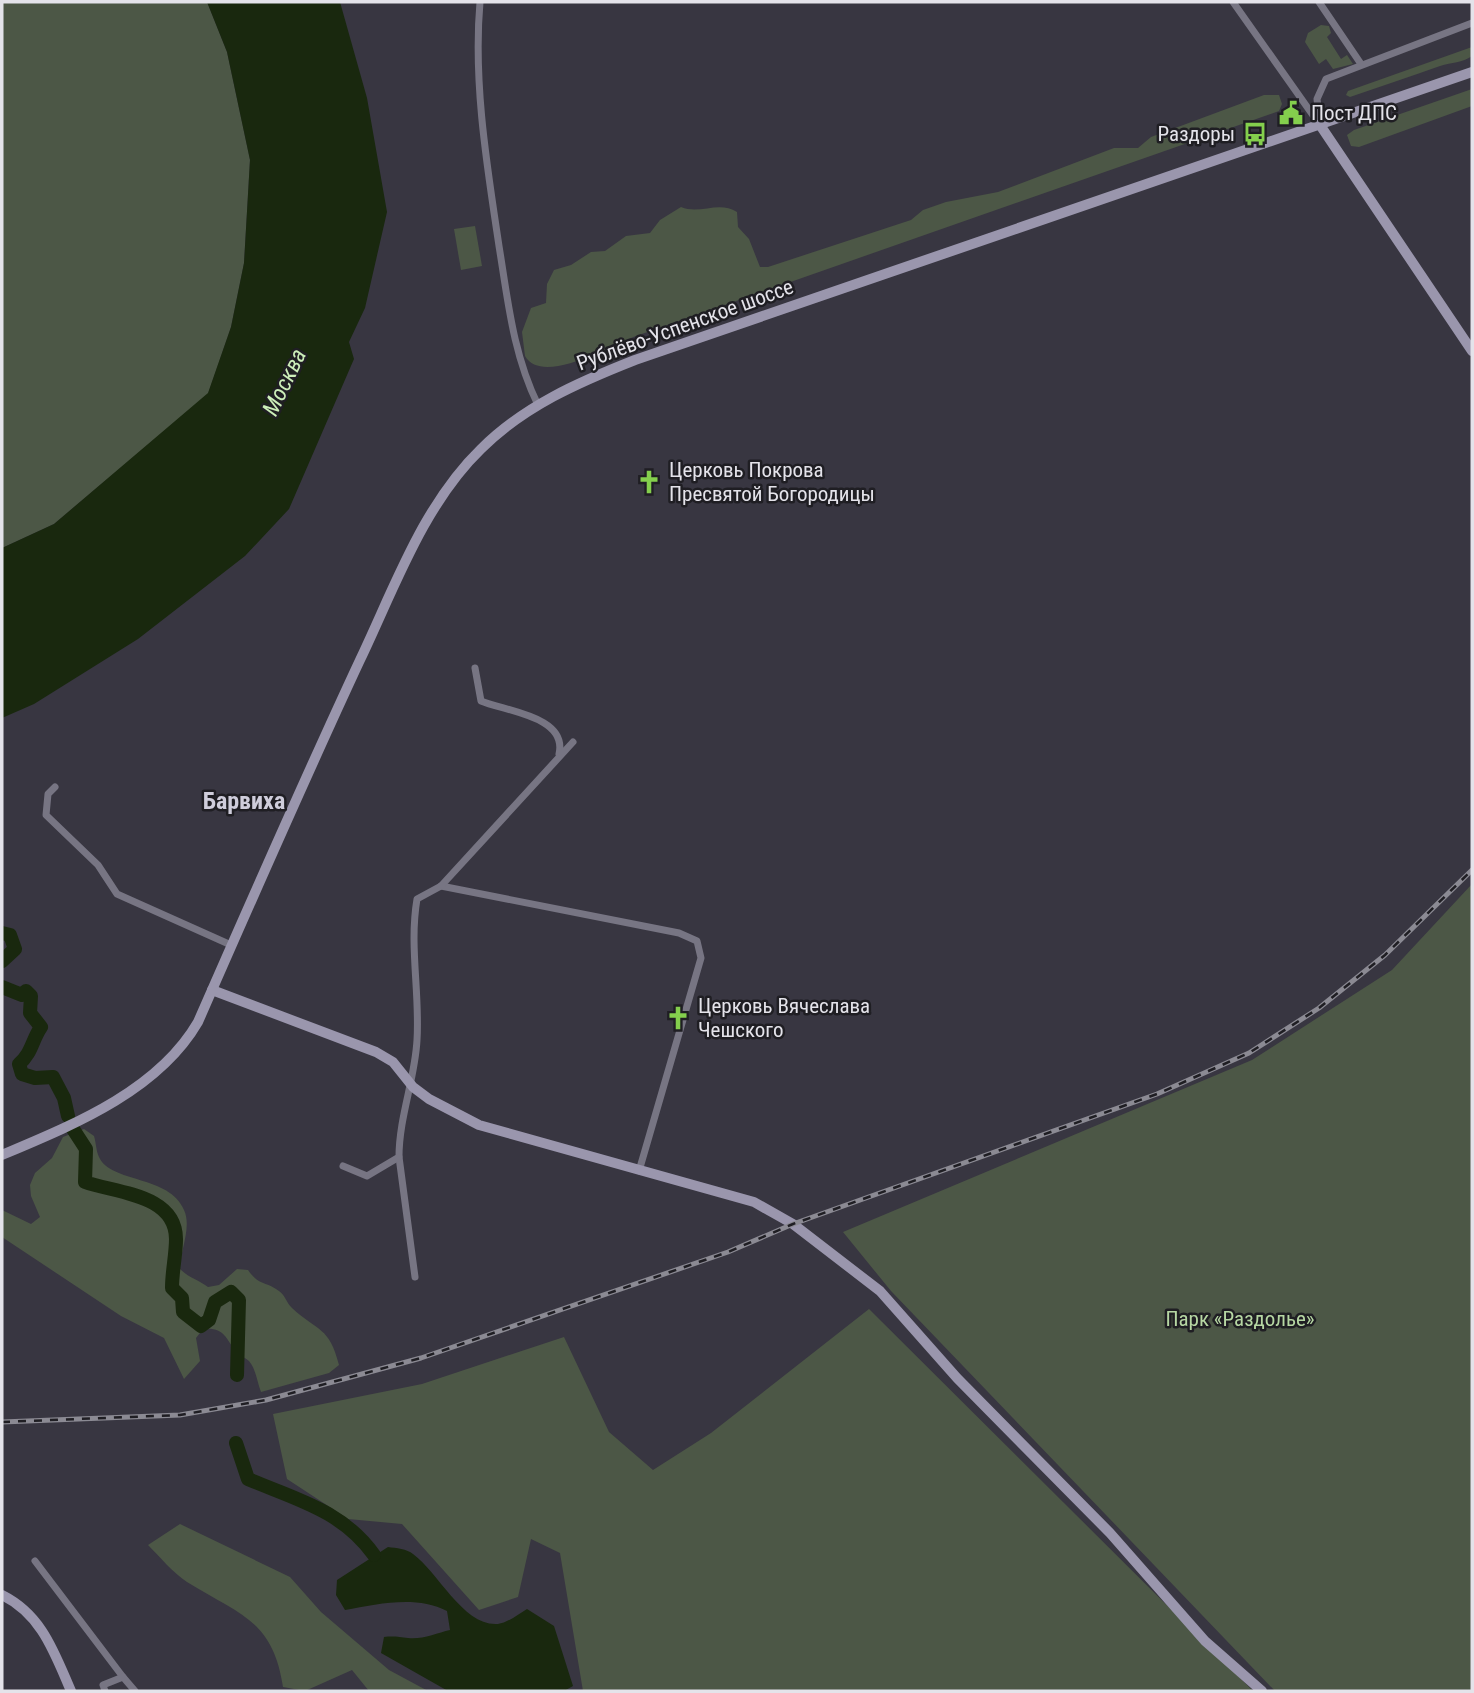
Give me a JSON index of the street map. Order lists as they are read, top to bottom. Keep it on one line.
{"streets":{"main road":["Рублёво-Успенское шоссе"]},"districts":["Барвиха"],"water":["Москва"],"parks":["Парк «Раздолье»"],"places":{"public building":["Пост ДПС"],"bus stop":["Раздоры"],"church":["Церковь Покрова Пресвятой Богородицы","Церковь Вячеслава Чешского"]}}
